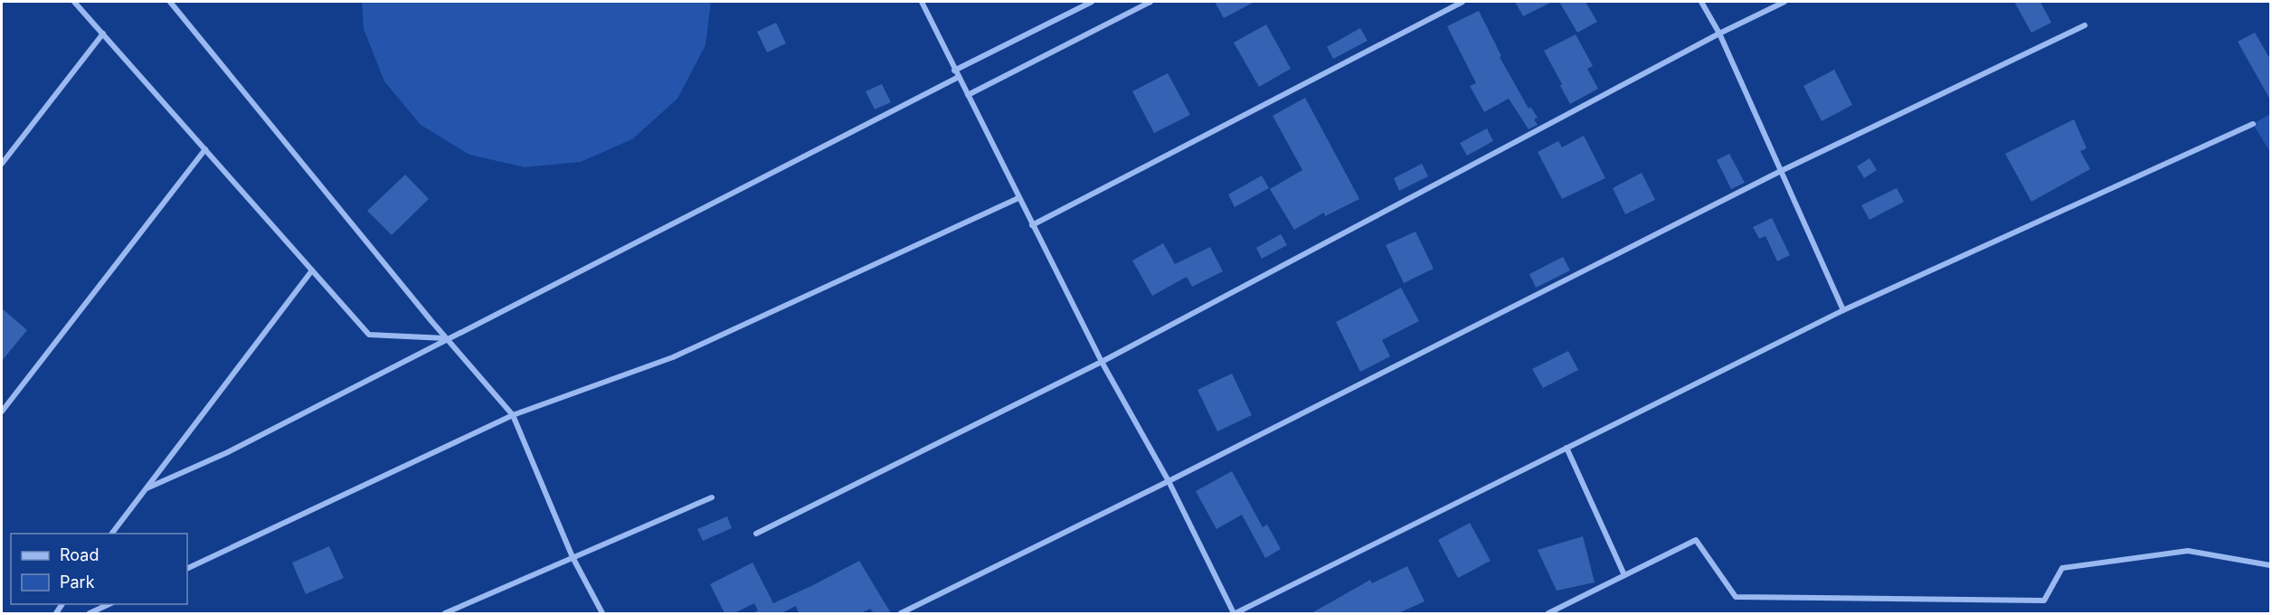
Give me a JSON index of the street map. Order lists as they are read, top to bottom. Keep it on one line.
{"legend":["Road","Park"]}
